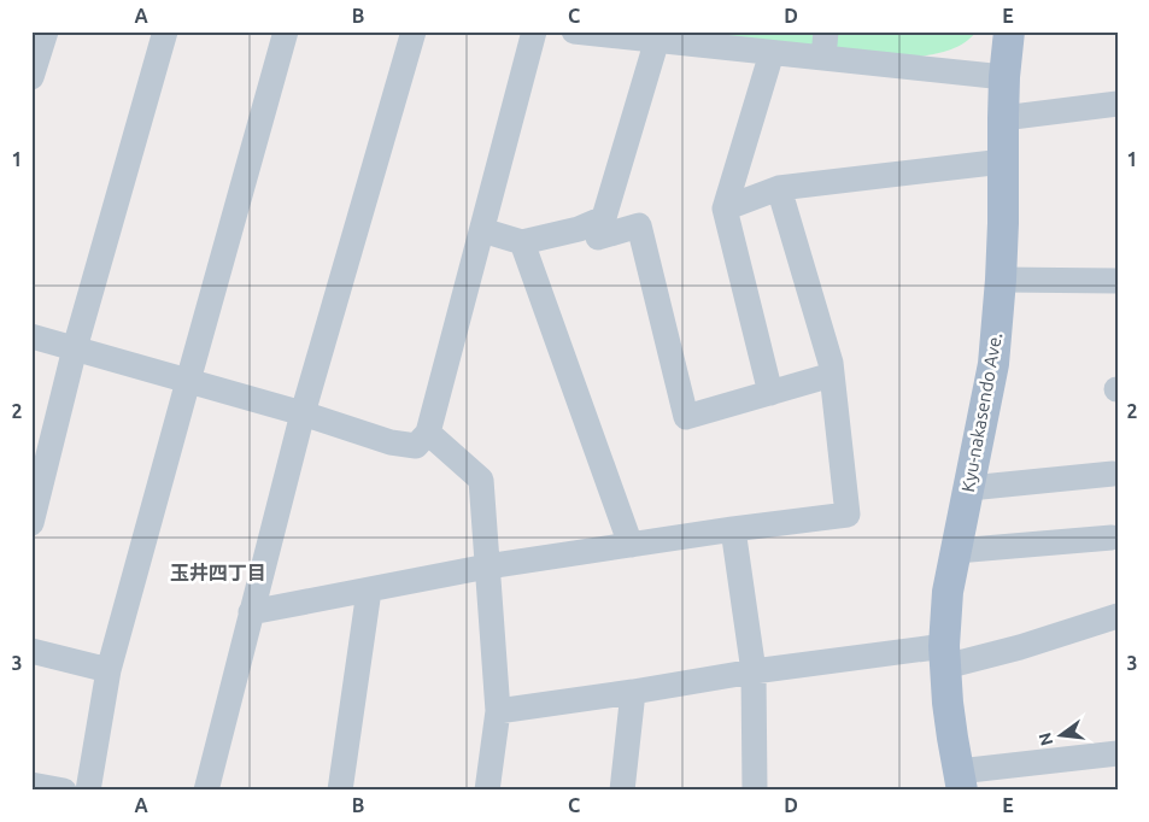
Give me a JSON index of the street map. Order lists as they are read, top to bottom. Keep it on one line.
{"streets":{"main road":["Kyu-nakasendo Ave."]},"districts":["玉井四丁目"],"north":"left","grid":{"columns":["A","B","C","D","E"],"rows":["1","2","3"]}}
